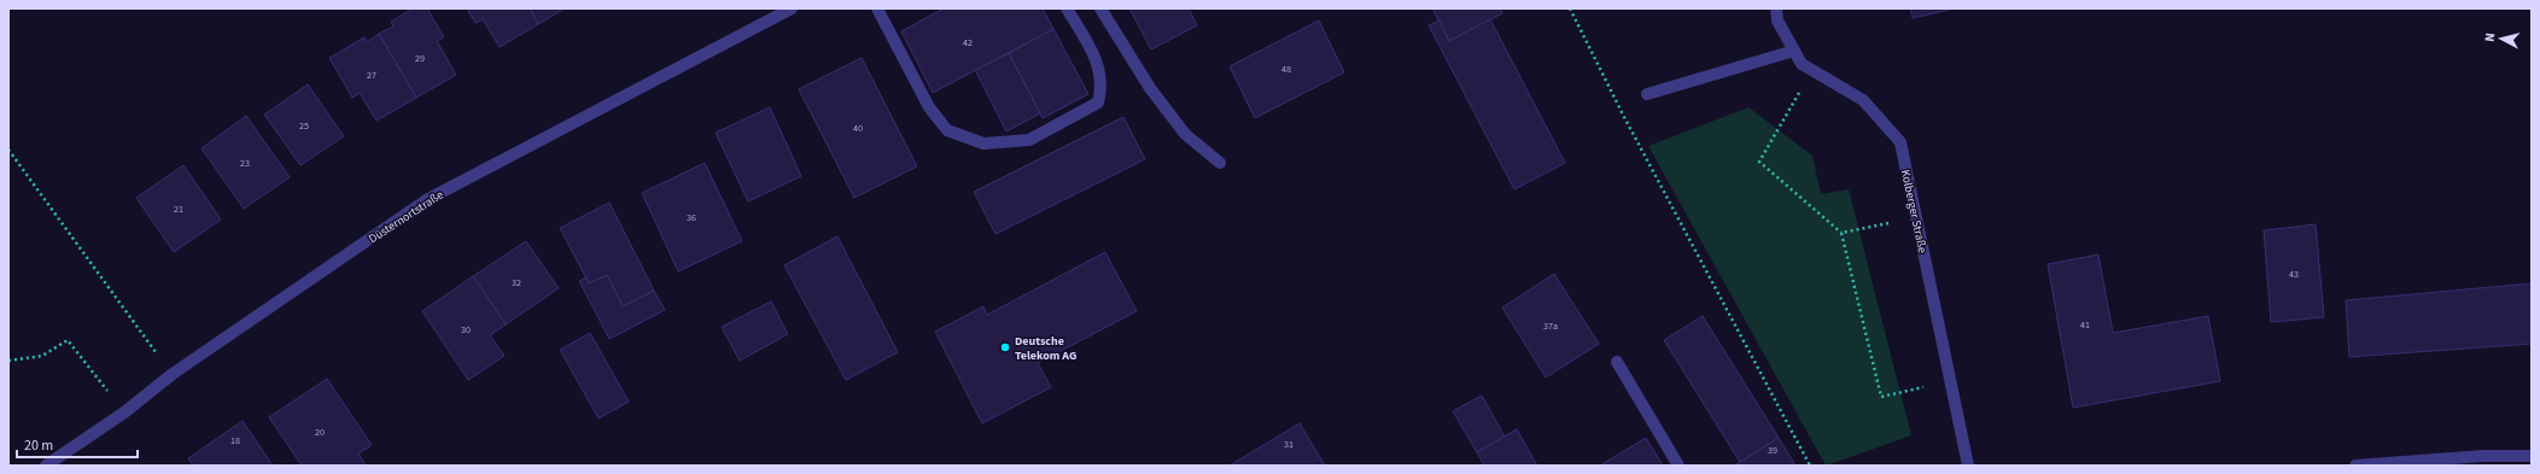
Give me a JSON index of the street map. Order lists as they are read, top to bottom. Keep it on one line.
{"streets":{"street":["Kolberger Straße","Düsternortstraße"]},"places":["Deutsche Telekom AG"],"house_numbers":["42","29","48","27","25","40","23","21","36","43","32","41","37a","30","20","18","31","39"],"scale_bar":"20 m","north":"left"}
